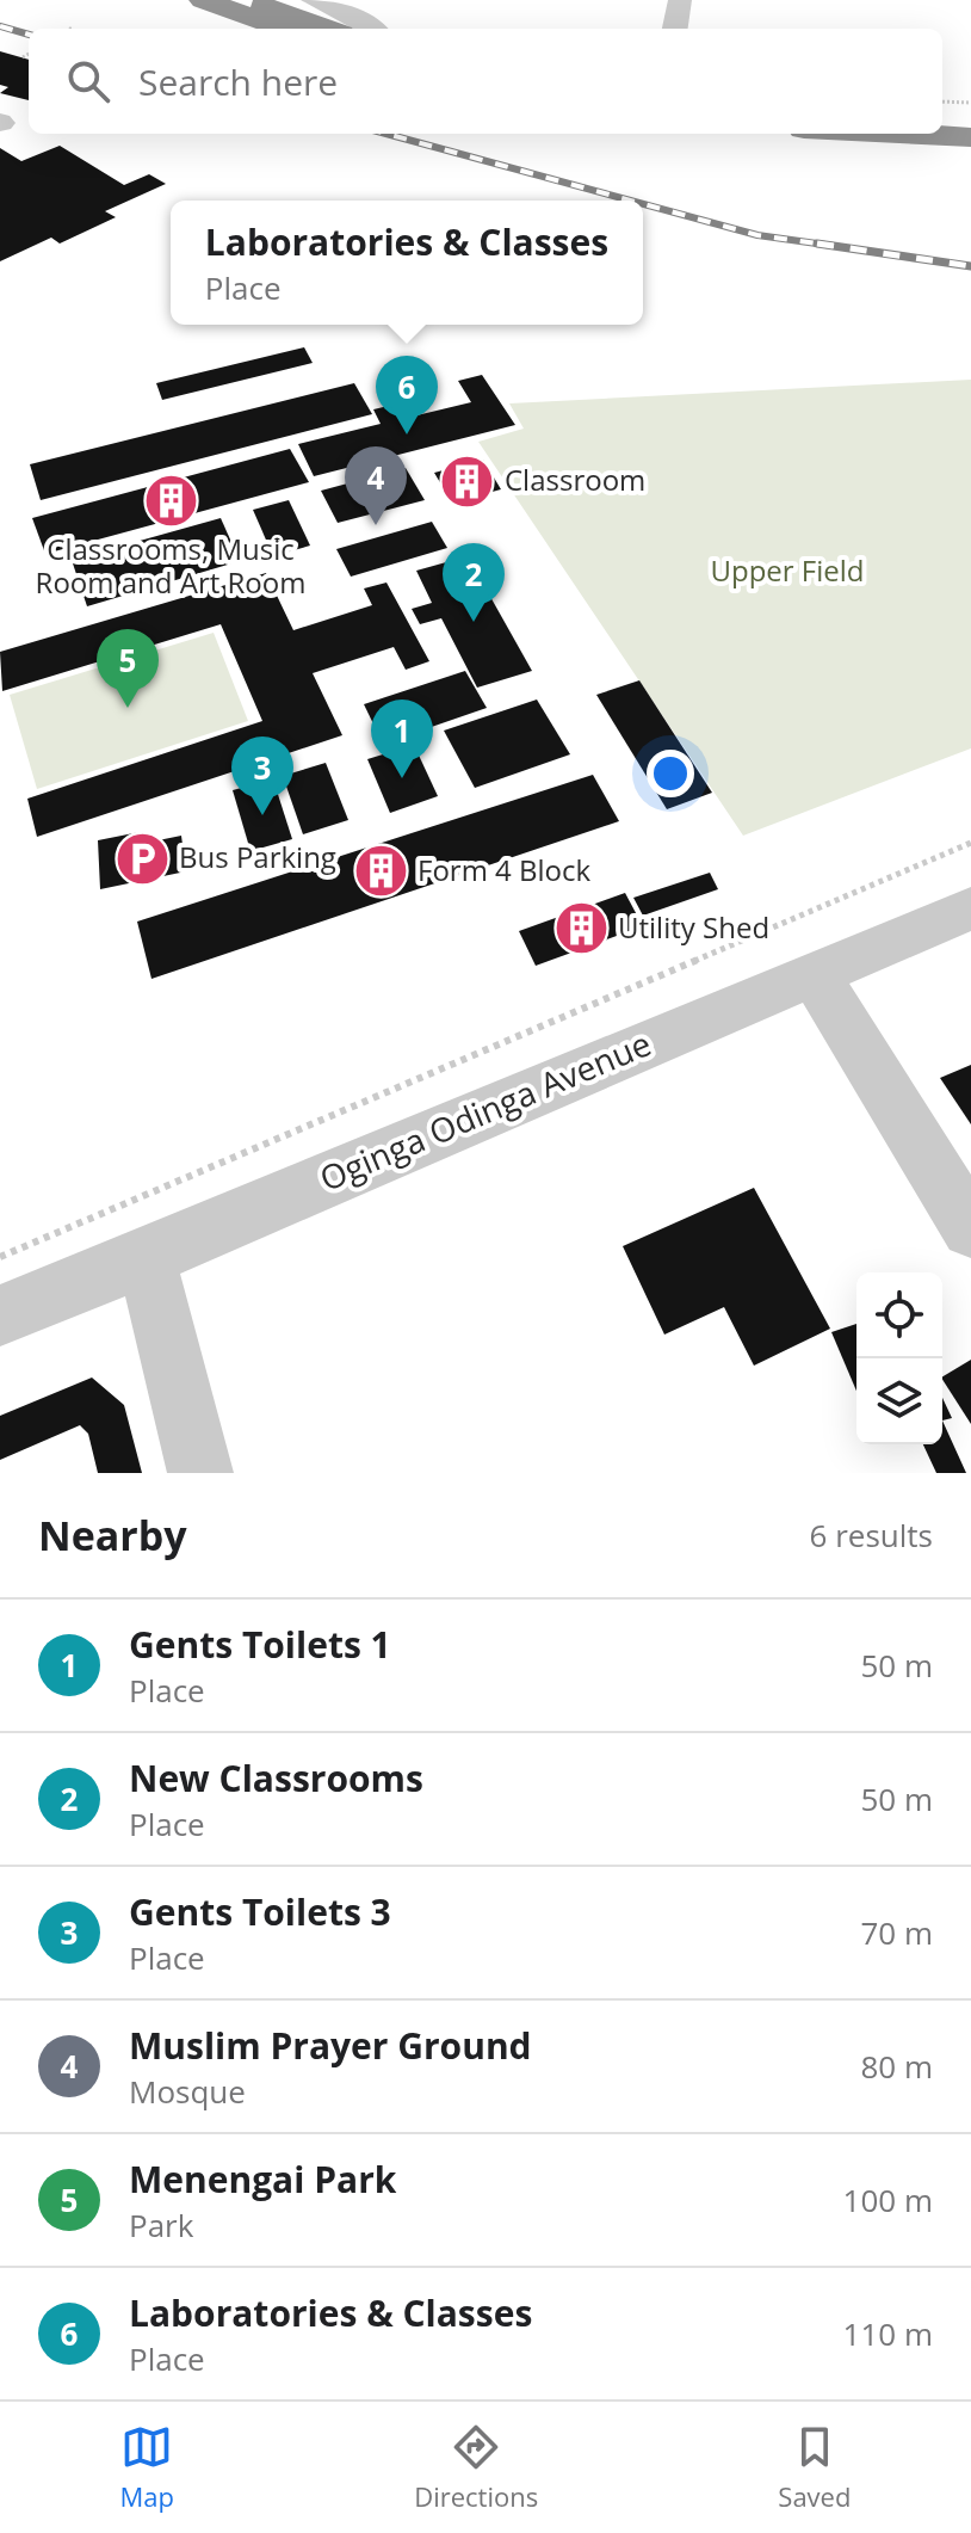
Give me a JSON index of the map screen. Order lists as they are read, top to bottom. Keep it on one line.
{"streets":{"street":["Oginga Odinga Avenue"]},"parks":["Upper Field"],"places":{"building":["Classroom","Classrooms, Music Room and Art Room","Form 4 Block","Utility Shed"],"parking":["Bus Parking"]},"page":{"search":"Search here","popup":["Laboratories & Classes","Place"],"pins":["6","4","2","5","1","3"],"heading":["Nearby","6 results"],"list":[{"mark":"1","name":"Gents Toilets 1","note":"Place","value":"50 m"},{"mark":"2","name":"New Classrooms","note":"Place","value":"50 m"},{"mark":"3","name":"Gents Toilets 3","note":"Place","value":"70 m"},{"mark":"4","name":"Muslim Prayer Ground","note":"Mosque","value":"80 m"},{"mark":"5","name":"Menengai Park","note":"Park","value":"100 m"},{"mark":"6","name":"Laboratories & Classes","note":"Place","value":"110 m"}],"nav":["Map","Directions","Saved"]}}
